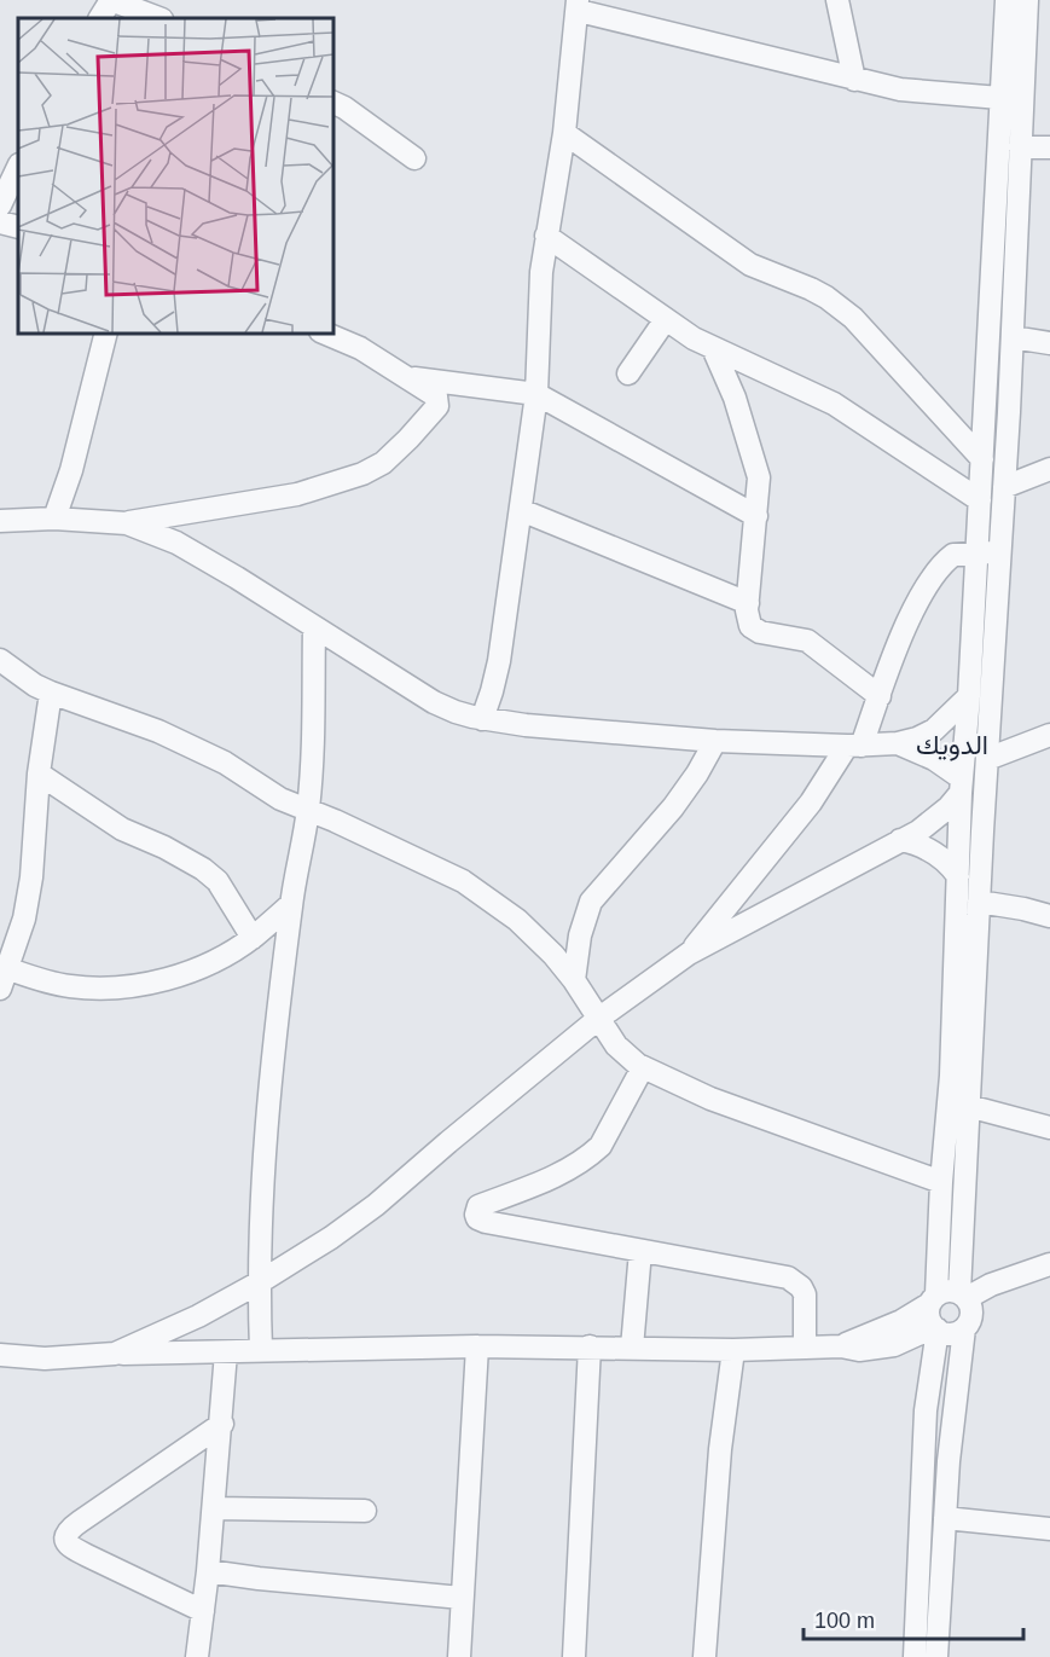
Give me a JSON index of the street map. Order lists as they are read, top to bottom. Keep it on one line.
{"districts":["الدويك"],"scale_bar":"100 m"}
